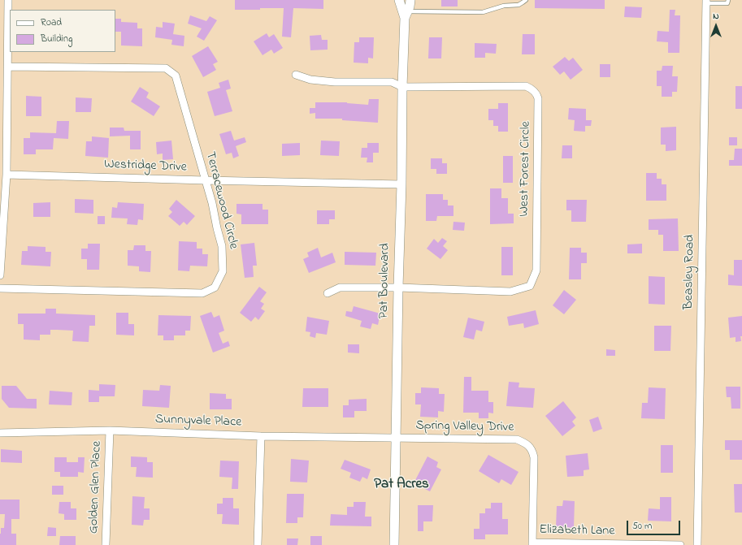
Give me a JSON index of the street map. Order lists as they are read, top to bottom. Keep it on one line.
{"streets":{"street":["Westridge Drive","West Forest Circle","Terracewood Circle","Beasley Road","Pat Boulevard","Sunnyvale Place","Spring Valley Drive","Golden Glen Place","Elizabeth Lane"]},"crossings":[["Westridge Drive","Terracewood Circle"],["Westridge Drive","Pat Boulevard"],["West Forest Circle","Pat Boulevard"],["Pat Boulevard","Sunnyvale Place"],["Pat Boulevard","Spring Valley Drive"],["Sunnyvale Place","Spring Valley Drive"],["Sunnyvale Place","Golden Glen Place"],["Spring Valley Drive","Elizabeth Lane"]],"districts":["Pat Acres"],"legend":["Road","Building"],"scale_bar":"50 m","north":"top"}
